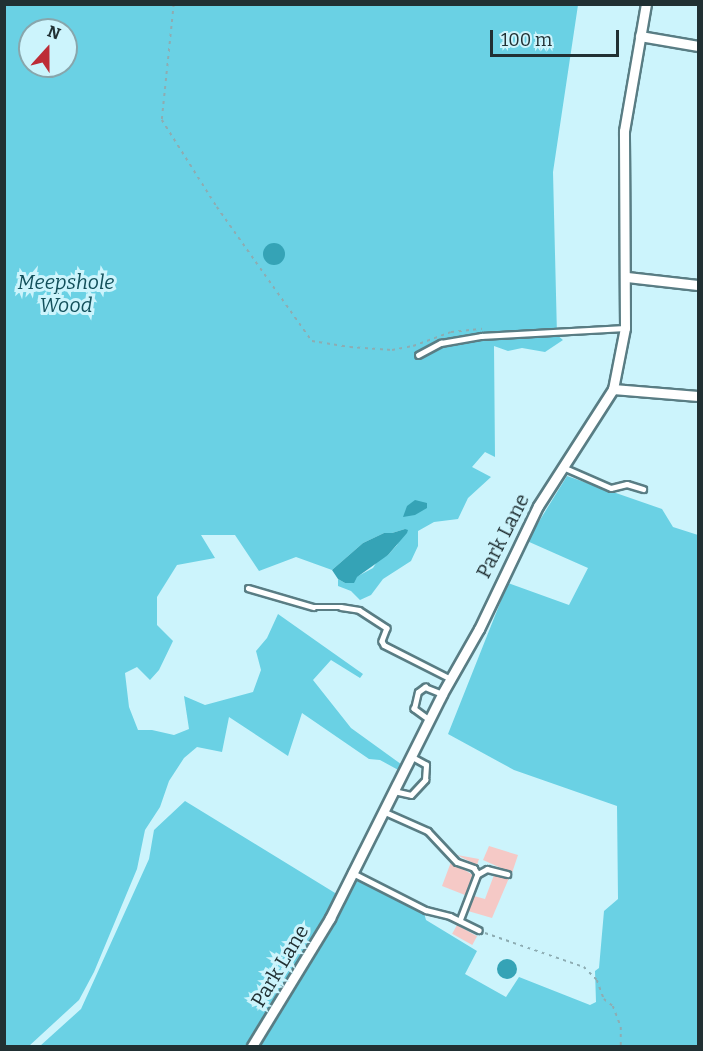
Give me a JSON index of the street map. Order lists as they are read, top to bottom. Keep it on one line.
{"streets":{"street":["Park Lane"]},"parks":["Meepshole Wood"],"scale_bar":"100 m","north":"top"}
